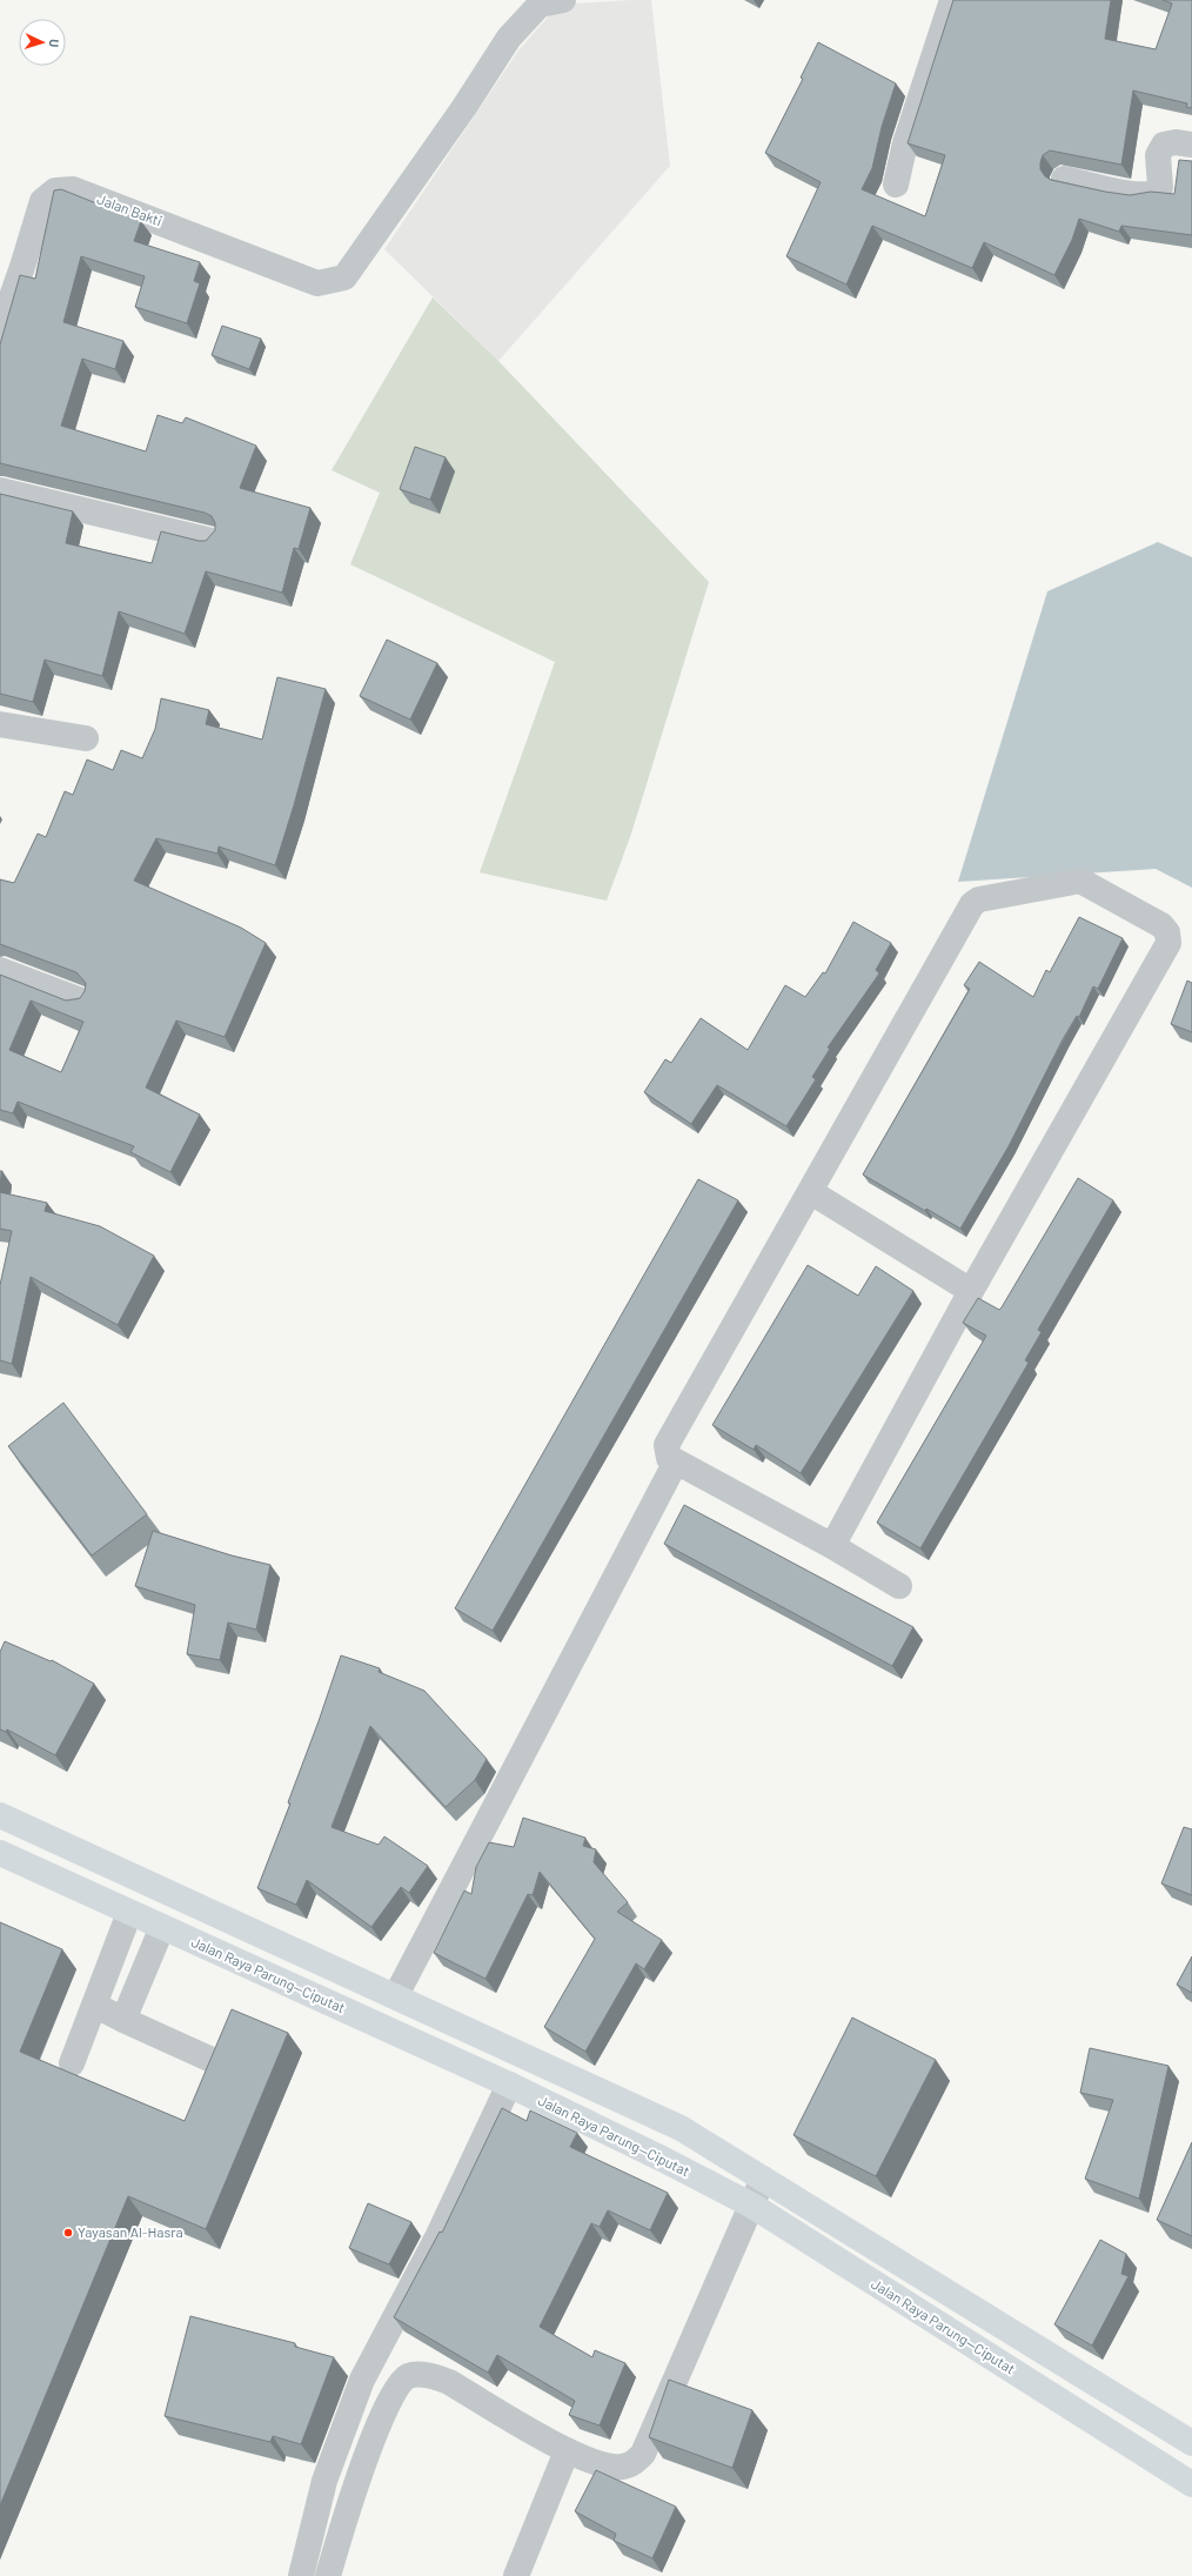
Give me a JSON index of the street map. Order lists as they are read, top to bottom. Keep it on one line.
{"streets":{"highway":["Jalan Raya Parung—Ciputat"],"street":["Jalan Bakti"]},"places":["Yayasan Al-Hasra"],"north":"right"}
